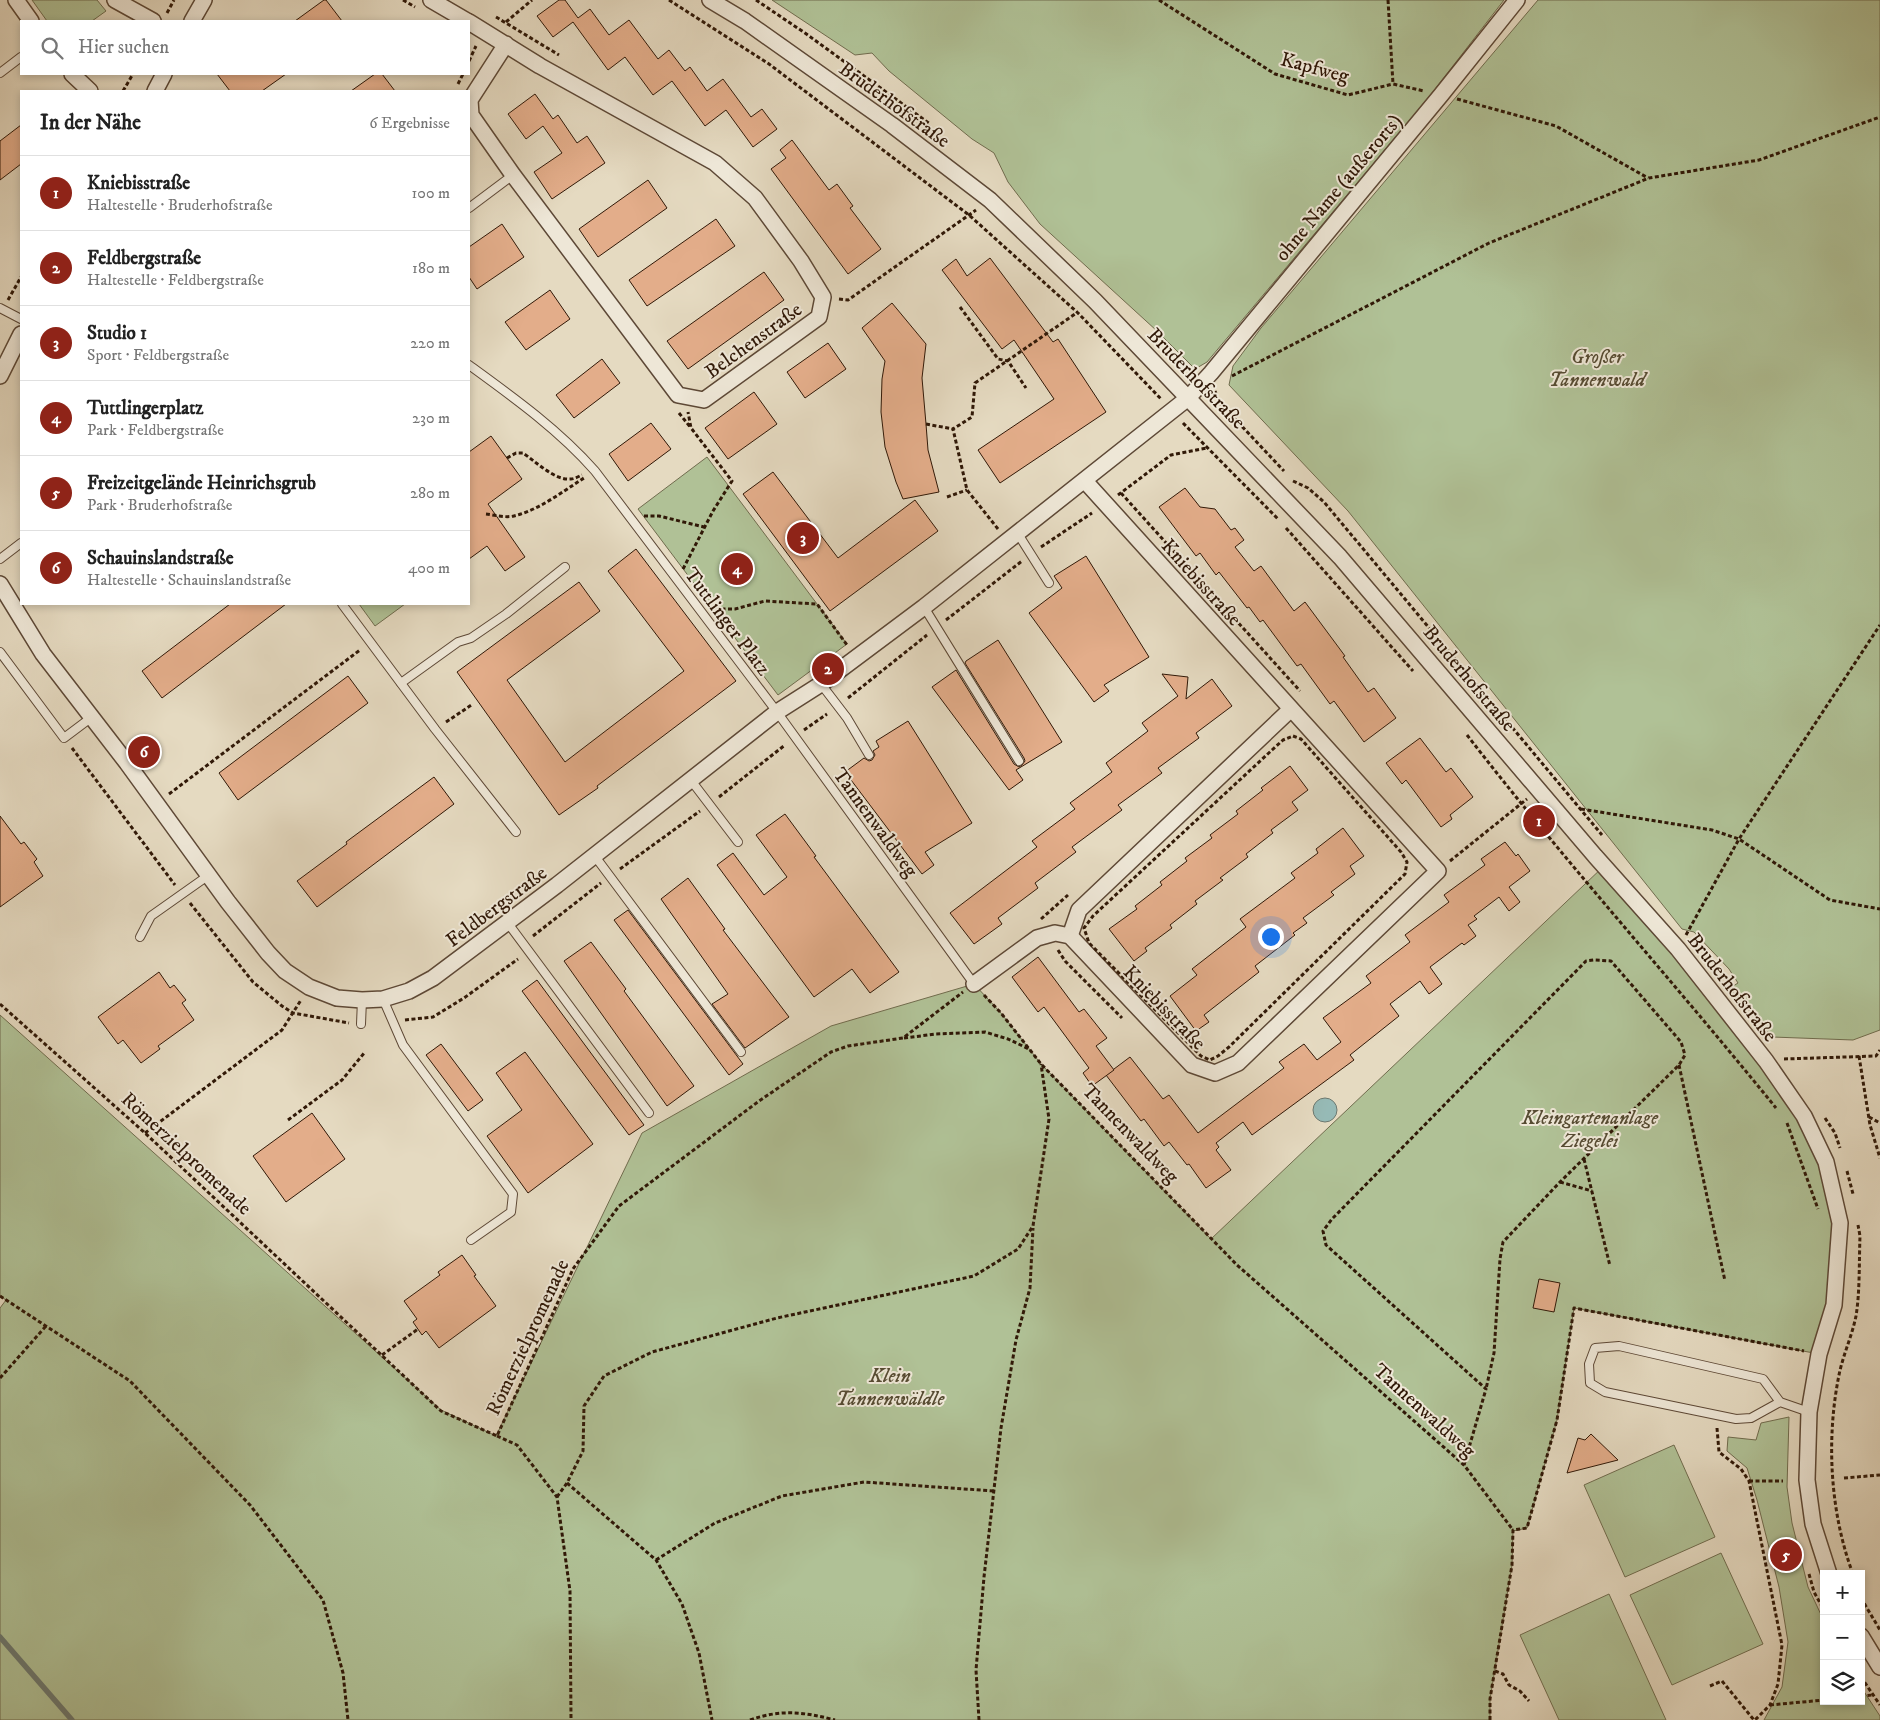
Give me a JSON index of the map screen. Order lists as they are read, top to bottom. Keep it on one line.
{"streets":{"street":["Bruderhofstraße","ohne Name (außerorts)","Belchenstraße","Kniebisstraße","Feldbergstraße"],"lane":["Tuttlinger Platz","Tannenwaldweg"],"path":["Kapfweg","Römerzielpromenade"]},"crossings":[["Bruderhofstraße","ohne Name (außerorts)"],["Bruderhofstraße","Feldbergstraße"],["ohne Name (außerorts)","Feldbergstraße"],["Kniebisstraße","Feldbergstraße"],["Tuttlinger Platz","Tannenwaldweg"],["Tuttlinger Platz","Feldbergstraße"],["Tannenwaldweg","Feldbergstraße"],["Tannenwaldweg","Römerzielpromenade"]],"parks":["Großer Tannenwald","Kleingartenanlage Ziegelei","Klein Tannenwäldle"],"page":{"search":"Hier suchen","heading":["In der Nähe","6 Ergebnisse"],"list":[{"mark":"1","name":"Kniebisstraße","note":"Haltestelle · Bruderhofstraße","value":"100 m"},{"mark":"2","name":"Feldbergstraße","note":"Haltestelle · Feldbergstraße","value":"180 m"},{"mark":"3","name":"Studio 1","note":"Sport · Feldbergstraße","value":"220 m"},{"mark":"4","name":"Tuttlingerplatz","note":"Park · Feldbergstraße","value":"230 m"},{"mark":"5","name":"Freizeitgelände Heinrichsgrub","note":"Park · Bruderhofstraße","value":"280 m"},{"mark":"6","name":"Schauinslandstraße","note":"Haltestelle · Schauinslandstraße","value":"400 m"}],"pins":["3","4","2","6","1","5"],"map_buttons":["+","−"]}}
